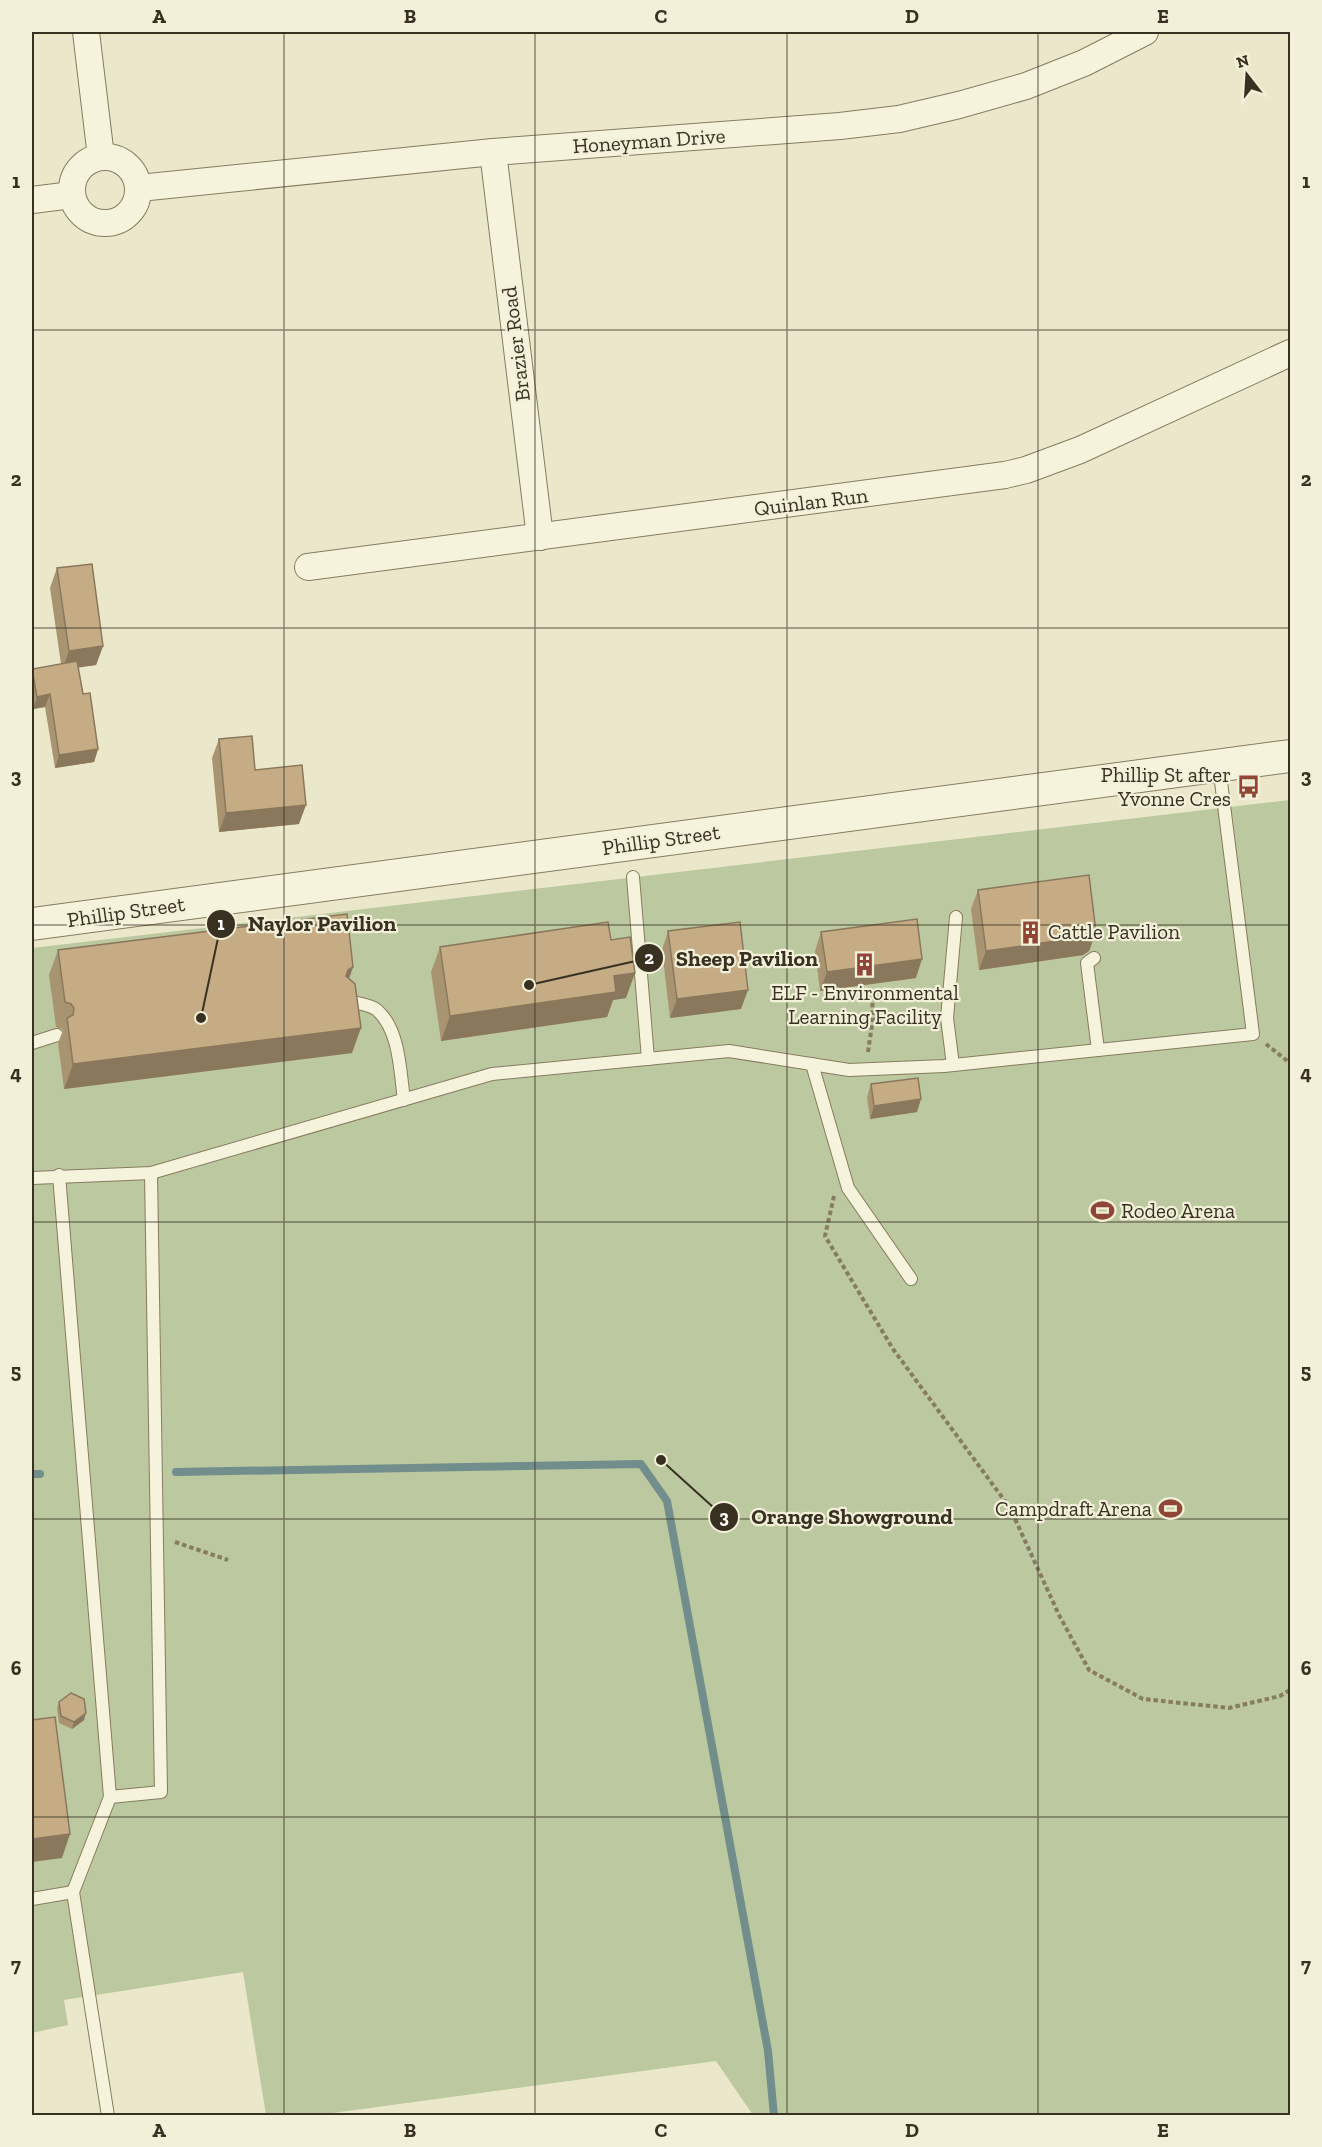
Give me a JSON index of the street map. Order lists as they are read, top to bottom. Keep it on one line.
{"streets":{"street":["Honeyman Drive","Brazier Road","Quinlan Run","Phillip Street"]},"crossings":[["Honeyman Drive","Brazier Road"],["Brazier Road","Quinlan Run"]],"places":{"bus stop":["Phillip St after Yvonne Cres"],"building":["Cattle Pavilion","ELF - Environmental Learning Facility"],"other":["Sheep Pavilion","Naylor Pavilion","Orange Showground"],"sports":["Rodeo Arena","Campdraft Arena"]},"north":"top","grid":{"columns":["A","B","C","D","E"],"rows":["1","2","3","4","5","6","7"]}}
